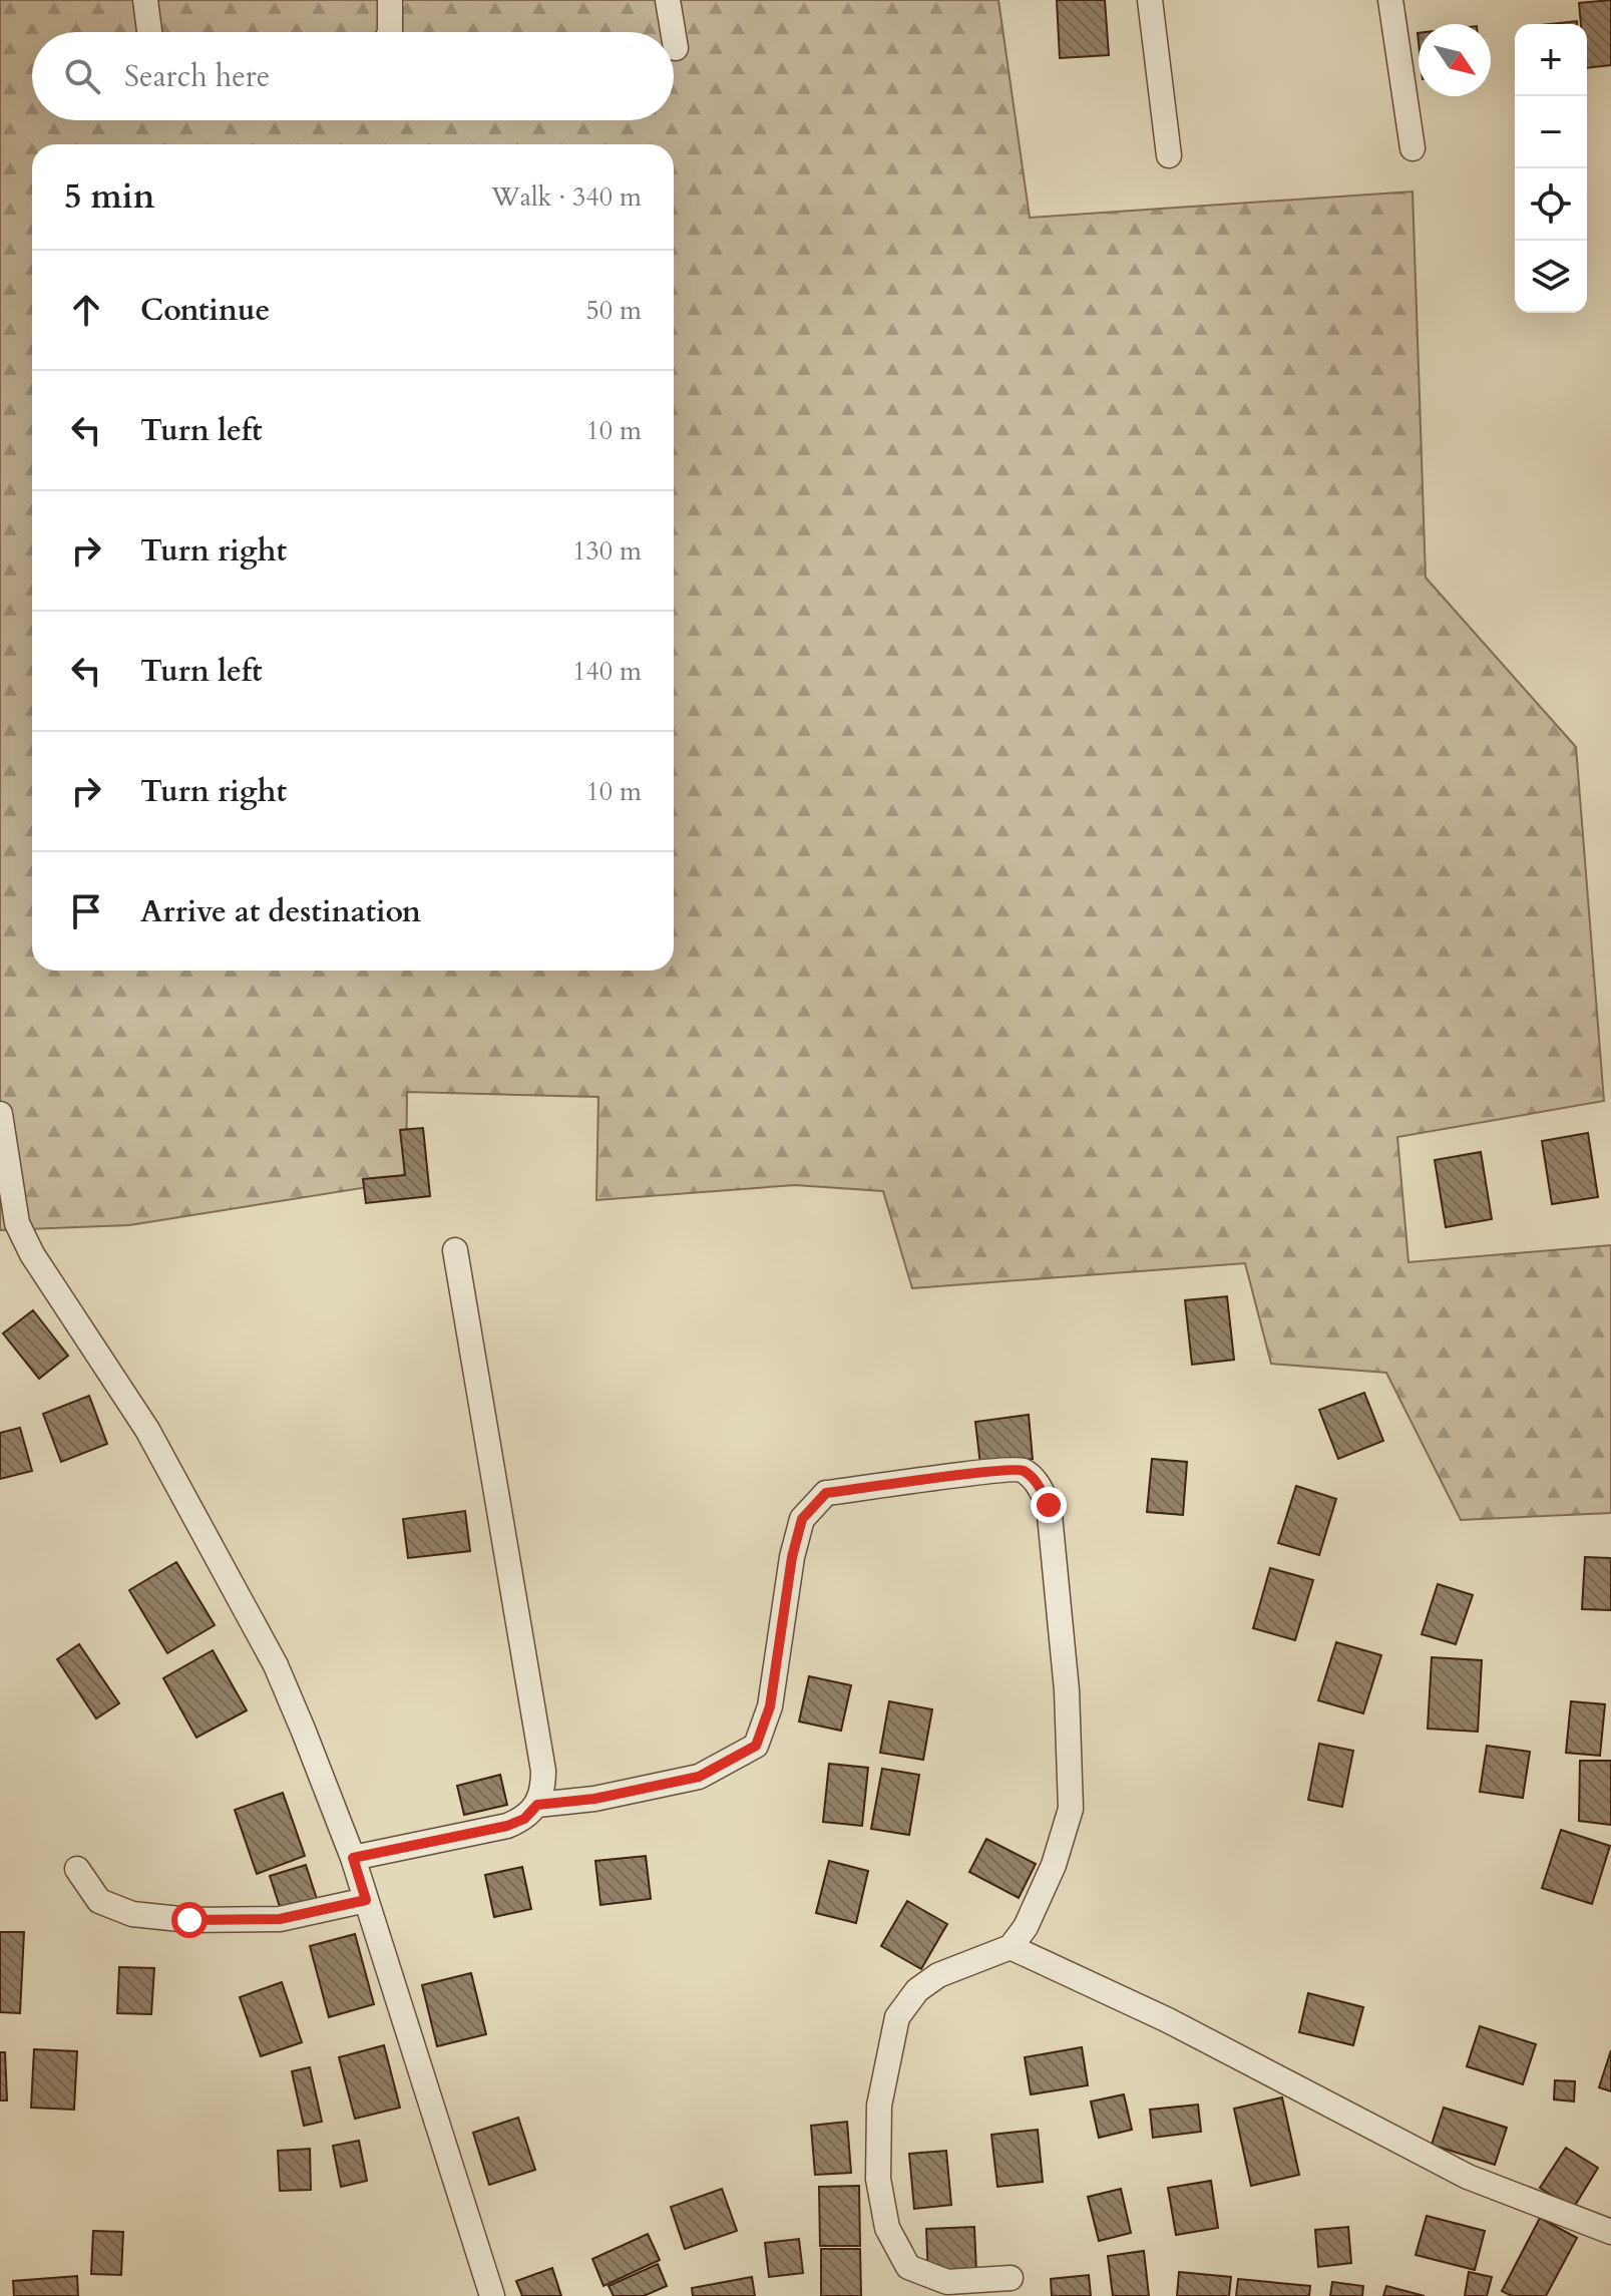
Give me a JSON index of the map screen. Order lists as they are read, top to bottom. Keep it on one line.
{"north":"bottom right","page":{"map_buttons":["+","−"],"search":"Search here","heading":["5 min","Walk · 340 m"],"list":[["Continue","50 m"],["Turn left","10 m"],["Turn right","130 m"],["Turn left","140 m"],["Turn right","10 m"],"Arrive at destination"]}}
